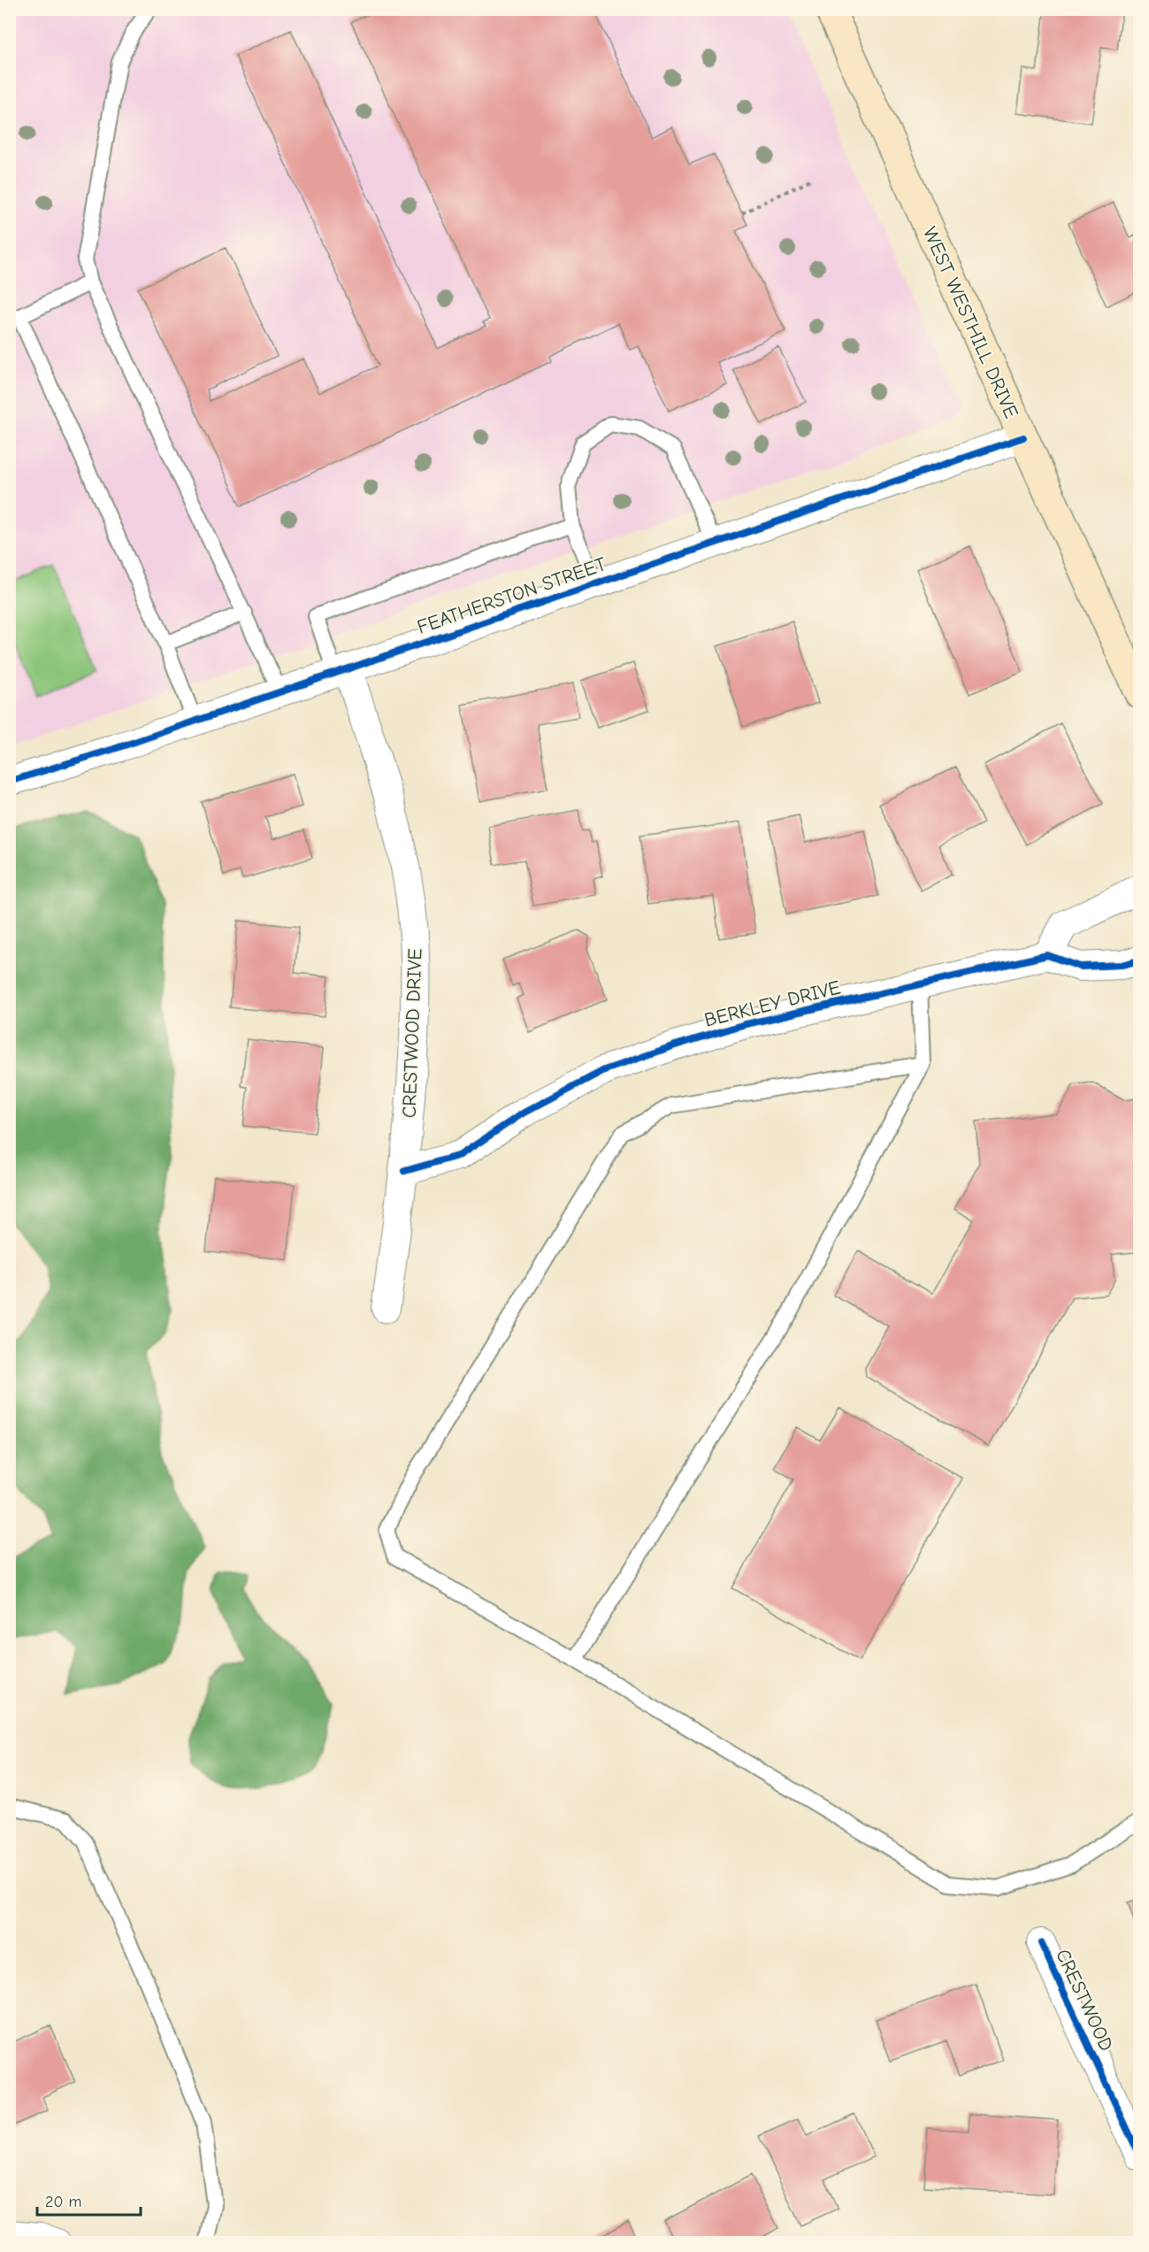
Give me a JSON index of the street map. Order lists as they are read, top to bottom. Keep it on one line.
{"streets":{"street":["WEST WESTHILL DRIVE","FEATHERSTON STREET","BERKLEY DRIVE","CRESTWOOD DRIVE","CRESTWOOD"]},"crossings":[["WEST WESTHILL DRIVE","FEATHERSTON STREET"],["FEATHERSTON STREET","CRESTWOOD DRIVE"],["BERKLEY DRIVE","CRESTWOOD DRIVE"]],"scale_bar":"20 m"}
